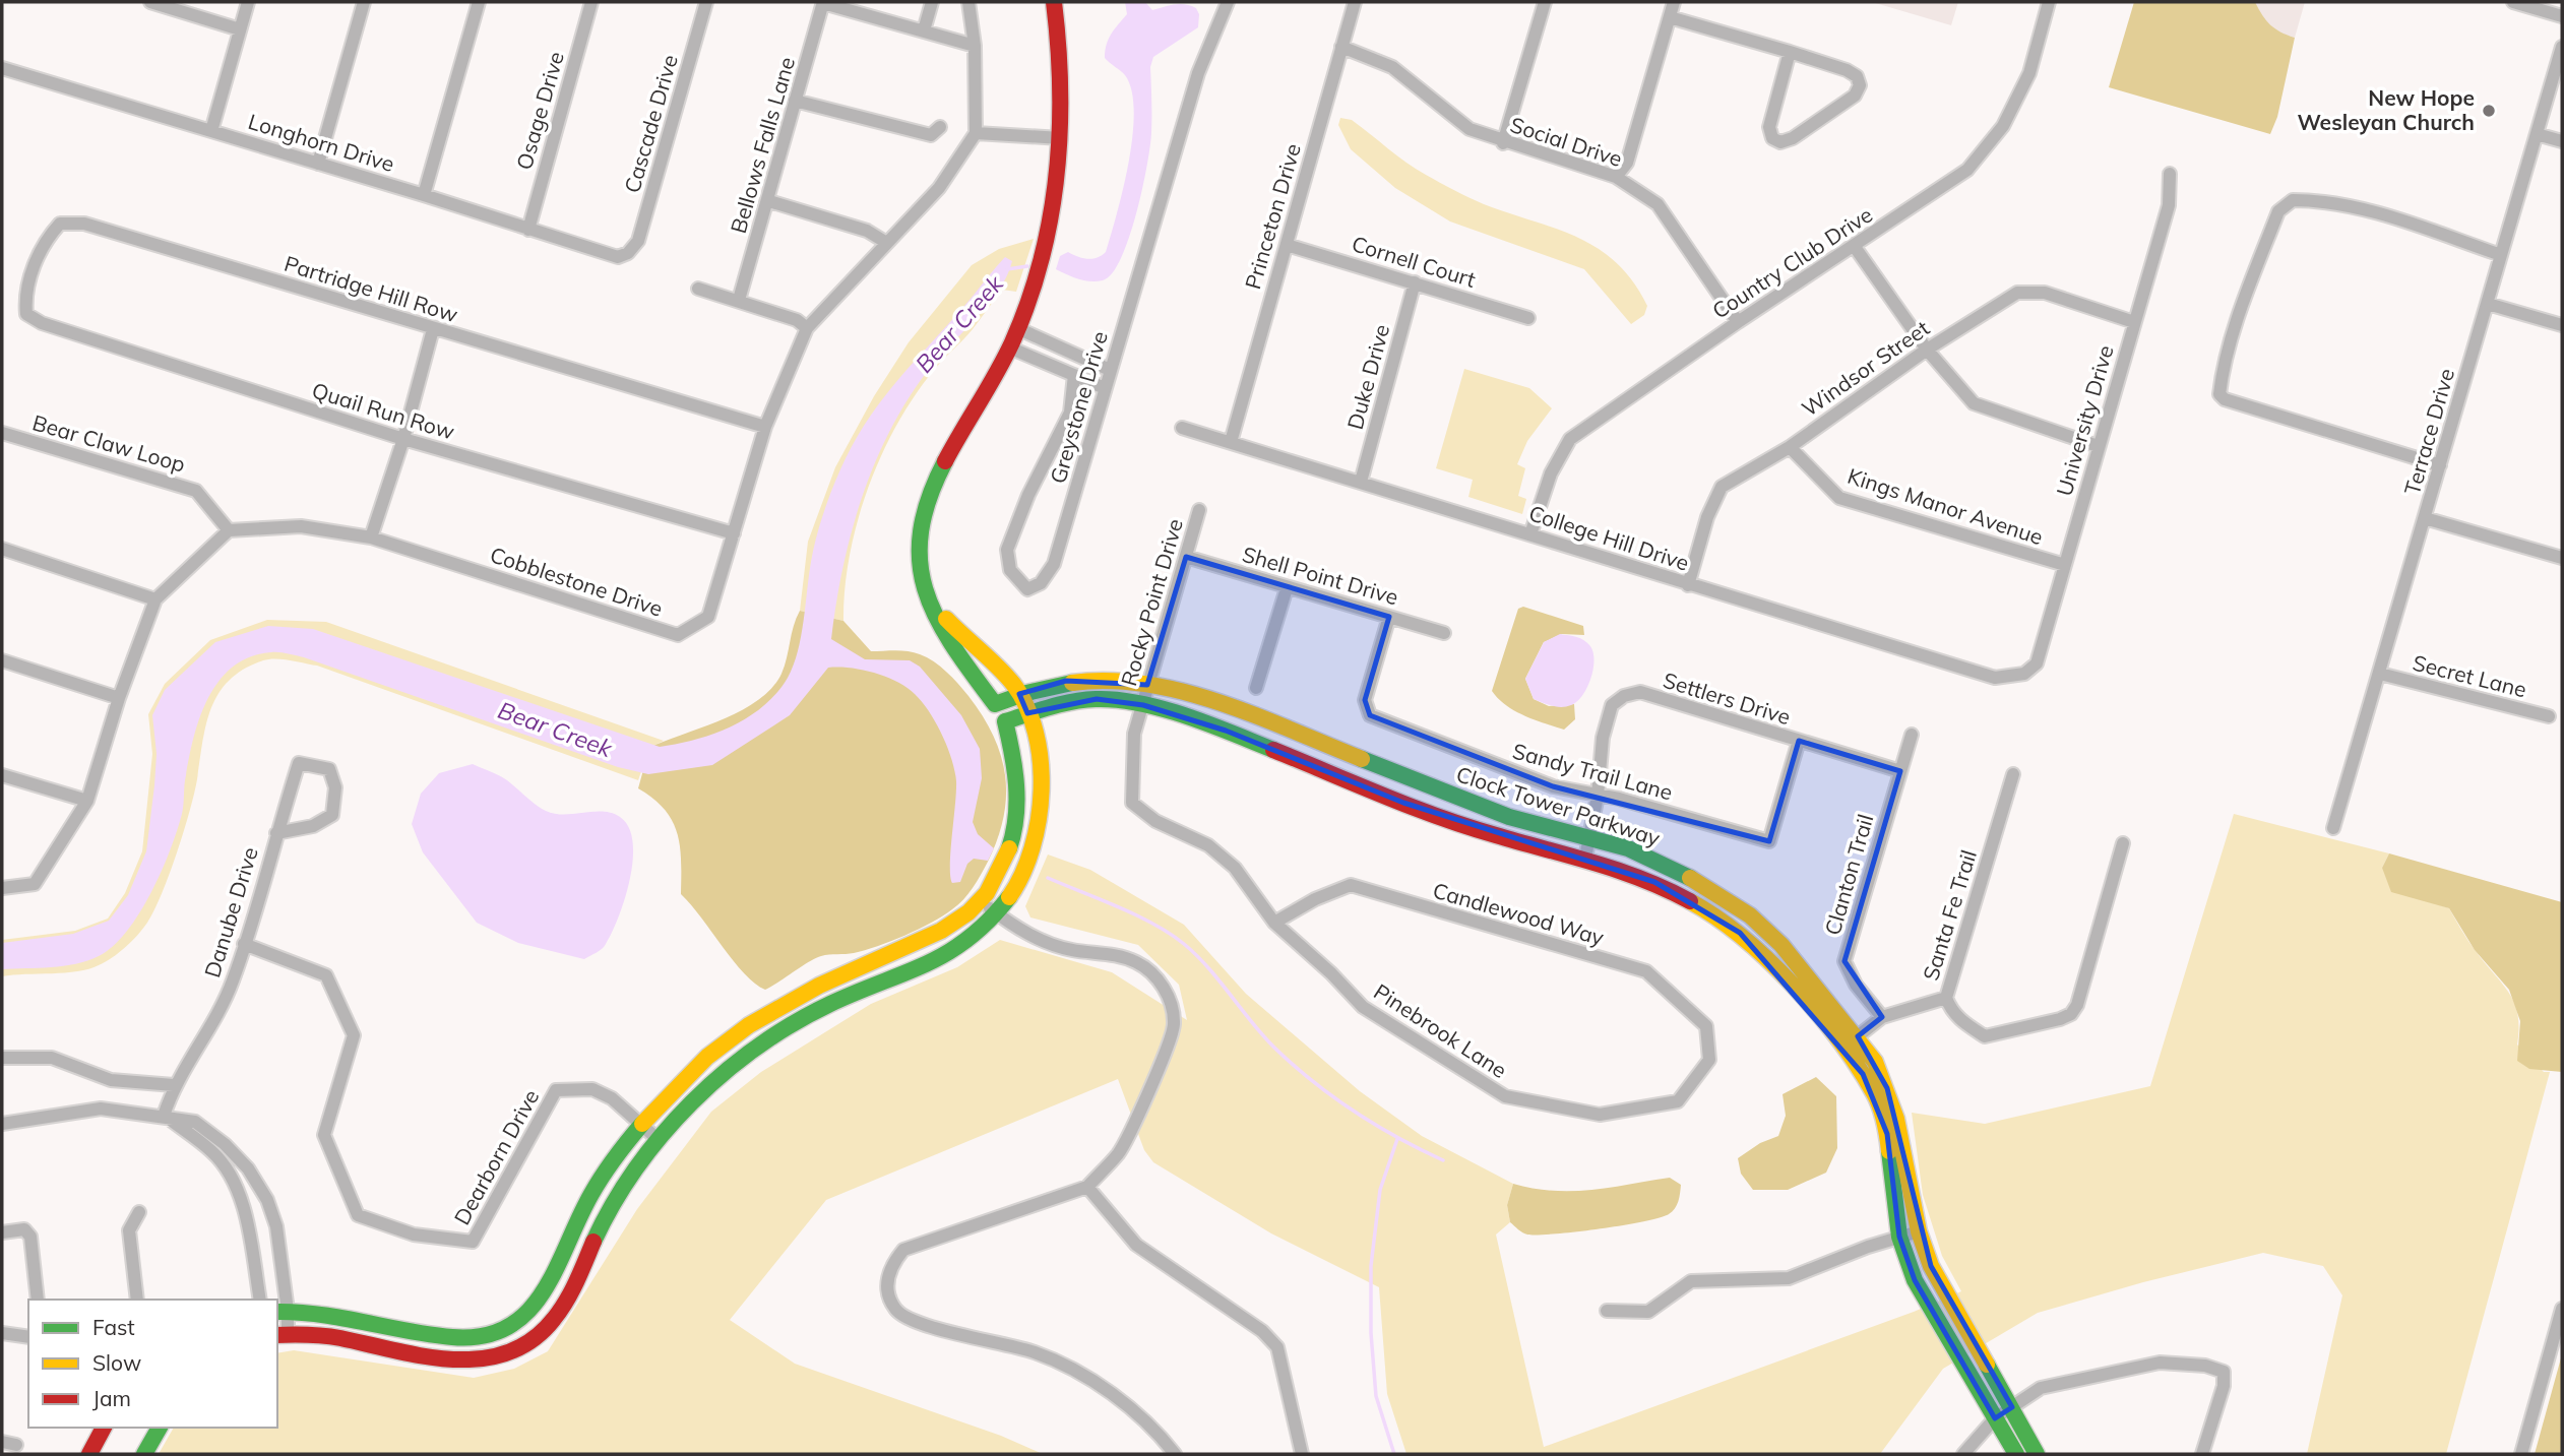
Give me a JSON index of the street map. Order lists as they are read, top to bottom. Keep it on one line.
{"streets":{"street":["Osage Drive","Cascade Drive","Social Drive","Longhorn Drive","Bellows Falls Lane","Princeton Drive","Cornell Court","Country Club Drive","Partridge Hill Row","Windsor Street","Duke Drive","Greystone Drive","Quail Run Row","University Drive","Terrace Drive","Bear Claw Loop","Kings Manor Avenue","College Hill Drive","Shell Point Drive","Cobblestone Drive","Rocky Point Drive","Secret Lane","Settlers Drive","Sandy Trail Lane","Clock Tower Parkway","Clanton Trail","Danube Drive","Candlewood Way","Santa Fe Trail","Pinebrook Lane","Dearborn Drive"]},"crossings":[["Osage Drive","Longhorn Drive"],["Cascade Drive","Longhorn Drive"],["Social Drive","Princeton Drive"],["Social Drive","Country Club Drive"],["Princeton Drive","Cornell Court"],["Princeton Drive","College Hill Drive"],["Cornell Court","Duke Drive"],["Country Club Drive","College Hill Drive"],["Partridge Hill Row","Quail Run Row"],["Partridge Hill Row","Cobblestone Drive"],["Windsor Street","University Drive"],["Windsor Street","Kings Manor Avenue"],["Windsor Street","College Hill Drive"],["Duke Drive","College Hill Drive"],["Quail Run Row","Cobblestone Drive"],["University Drive","Kings Manor Avenue"],["University Drive","College Hill Drive"],["Terrace Drive","Secret Lane"],["Bear Claw Loop","Cobblestone Drive"],["Shell Point Drive","Rocky Point Drive"],["Shell Point Drive","Sandy Trail Lane"],["Rocky Point Drive","Clock Tower Parkway"],["Rocky Point Drive","Pinebrook Lane"],["Settlers Drive","Sandy Trail Lane"],["Settlers Drive","Clock Tower Parkway"],["Settlers Drive","Clanton Trail"],["Clock Tower Parkway","Santa Fe Trail"],["Clock Tower Parkway","Pinebrook Lane"],["Clanton Trail","Santa Fe Trail"],["Danube Drive","Dearborn Drive"],["Candlewood Way","Pinebrook Lane"]],"water":["Bear Creek"],"places":["New Hope Wesleyan Church"],"legend":["Fast","Slow","Jam"]}
